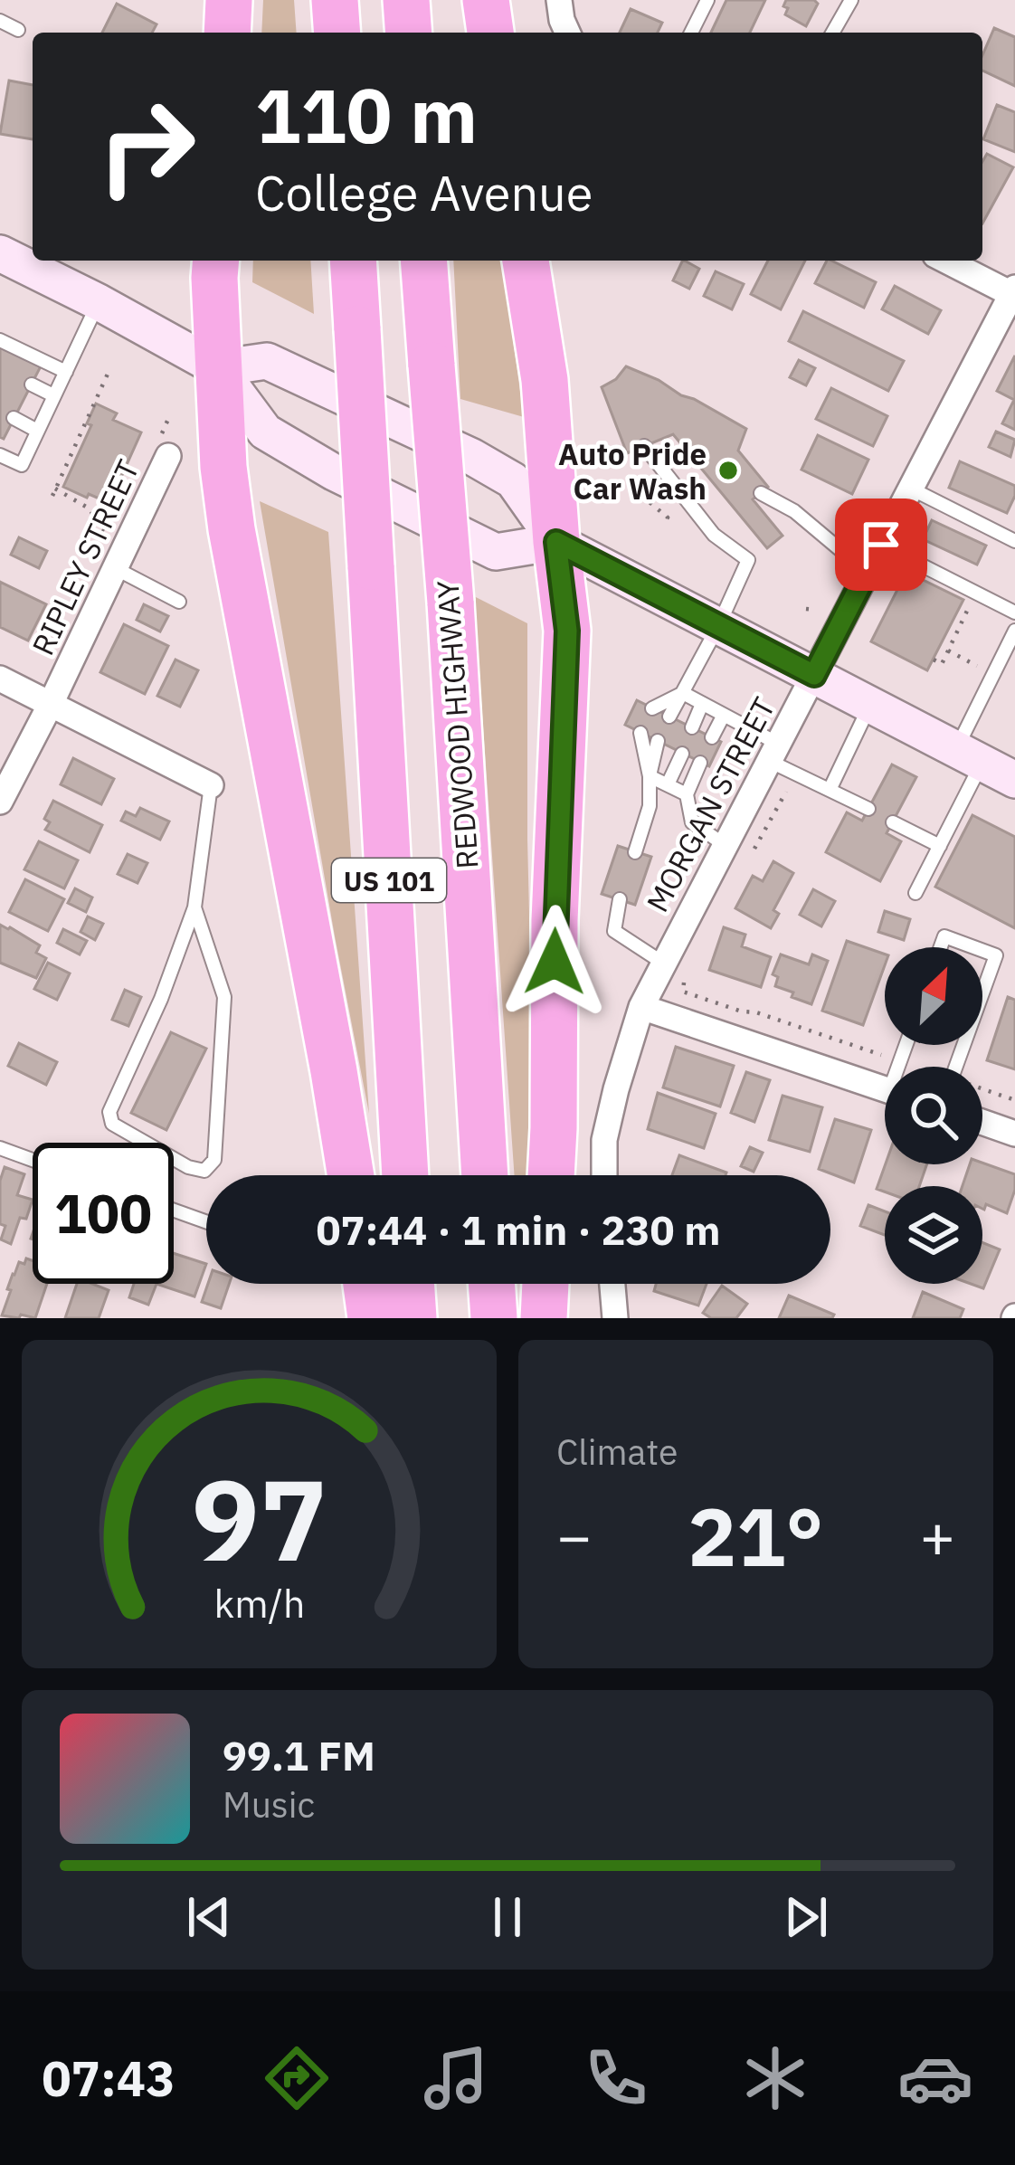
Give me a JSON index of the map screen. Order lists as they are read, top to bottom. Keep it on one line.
{"streets":{"highway":["REDWOOD HIGHWAY","US 101"],"street":["RIPLEY STREET","MORGAN STREET"]},"places":["Auto Pride Car Wash"],"north":"top right","page":{"turn":["110 m","College Avenue"],"limit":"100","trip":"07:44 · 1 min · 230 m","tile":"Climate","heat":["−","21°","+"],"song":["99.1 FM","Music"],"tabs":"07:43","gauge":["97","km/h"]}}
